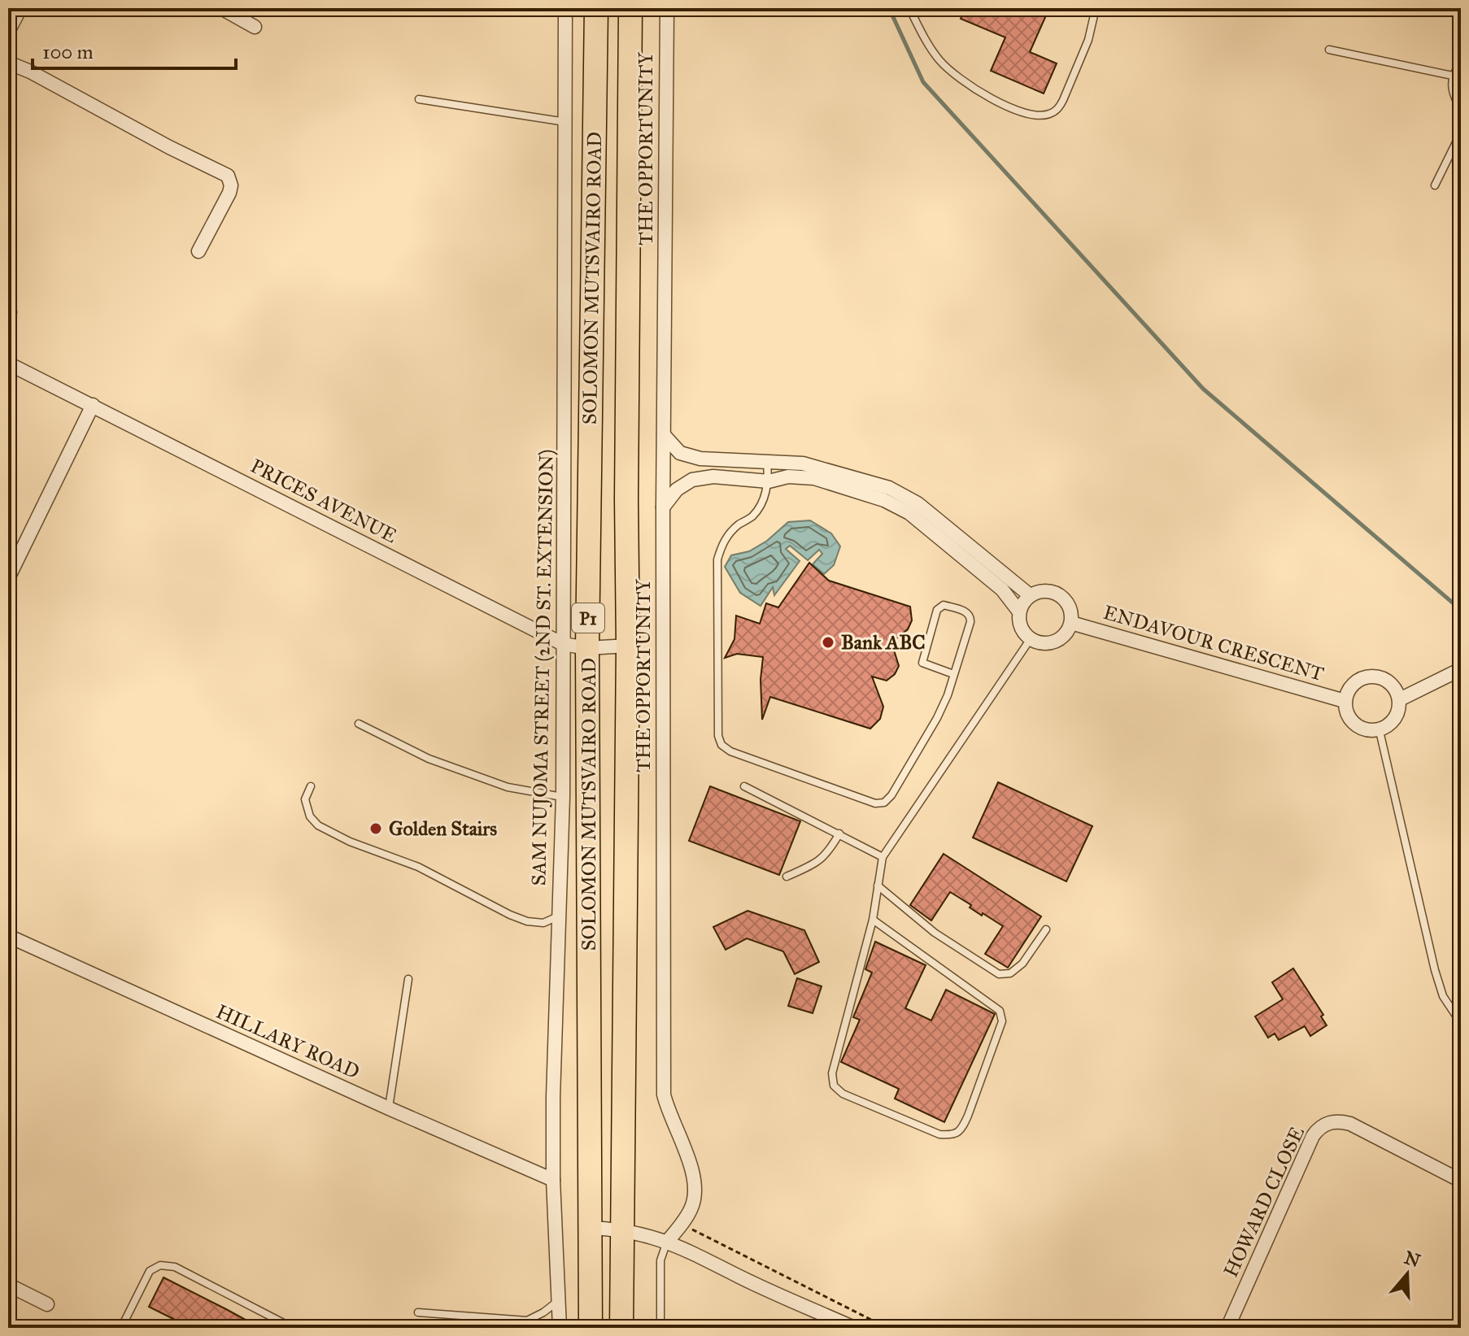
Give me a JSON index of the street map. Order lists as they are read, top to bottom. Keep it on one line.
{"streets":{"highway":["SOLOMON MUTSVAIRO ROAD","P1"],"street":["THE OPPORTUNITY","PRICES AVENUE","ENDAVOUR CRESCENT","SAM NUJOMA STREET (2ND ST. EXTENSION)","HILLARY ROAD","HOWARD CLOSE"]},"crossings":[["SOLOMON MUTSVAIRO ROAD","PRICES AVENUE"],["PRICES AVENUE","P1"],["PRICES AVENUE","SAM NUJOMA STREET (2ND ST. EXTENSION)"],["SAM NUJOMA STREET (2ND ST. EXTENSION)","HILLARY ROAD"]],"places":["Bank ABC","Golden Stairs"],"scale_bar":"100 m","north":"top"}
